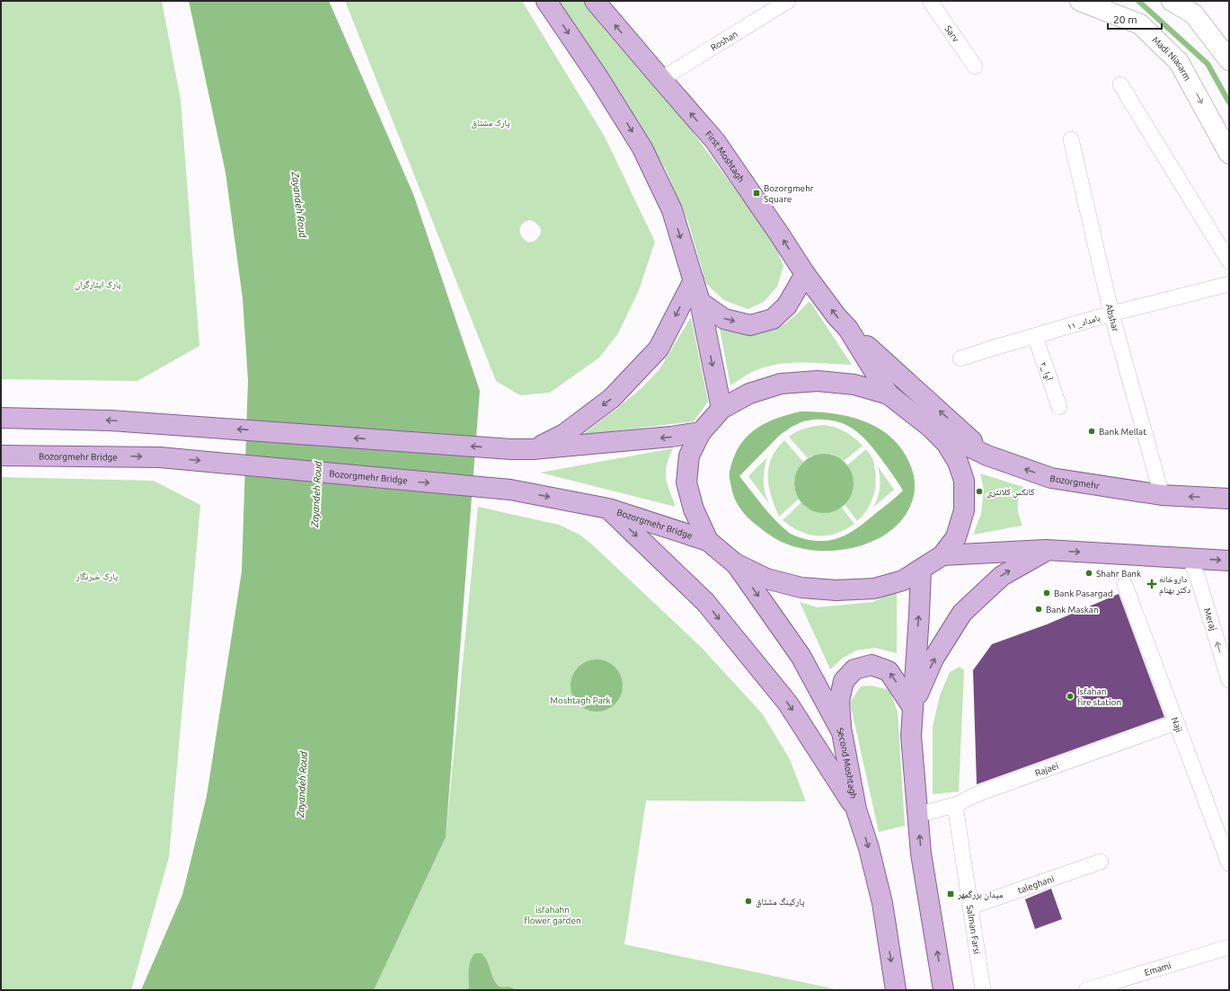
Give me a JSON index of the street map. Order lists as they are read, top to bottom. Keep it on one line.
{"streets":{"main road":["First Moshtagh","Bozorgmehr Bridge","Bozorgmehr","Second Moshtagh"],"street":["Sarv","Roshan","Madi Niasarm","Abshar","۱۱ _بامداد","۲_ آوا","Meraj","Naji","Rajaei","taleghani","Salman Farsi","Emami"]},"crossings":[["Roshan","First Moshtagh"],["Abshar","۱۱ _بامداد"],["Abshar","Bozorgmehr"],["۱۱ _بامداد","۲_ آوا"],["Naji","Rajaei"],["Rajaei","Salman Farsi"],["taleghani","Salman Farsi"]],"one_way":["Meraj"],"water":["Zayandeh Roud"],"parks":["پارک مشتاق","پارک ایثارگران","پارک خبرنگار","Moshtagh Park","isfahahn flower garden"],"places":{"transit":["Bozorgmehr Square","میدان بزرگمهر"],"other":["Bank Mellat","کانکس کلانتری","Shahr Bank","Bank Pasargad","Bank Maskan","Isfahan fire station","پارکینگ مشتاق"],"health":["داروخانه دکتر بهنام"]},"scale_bar":"20 m"}
